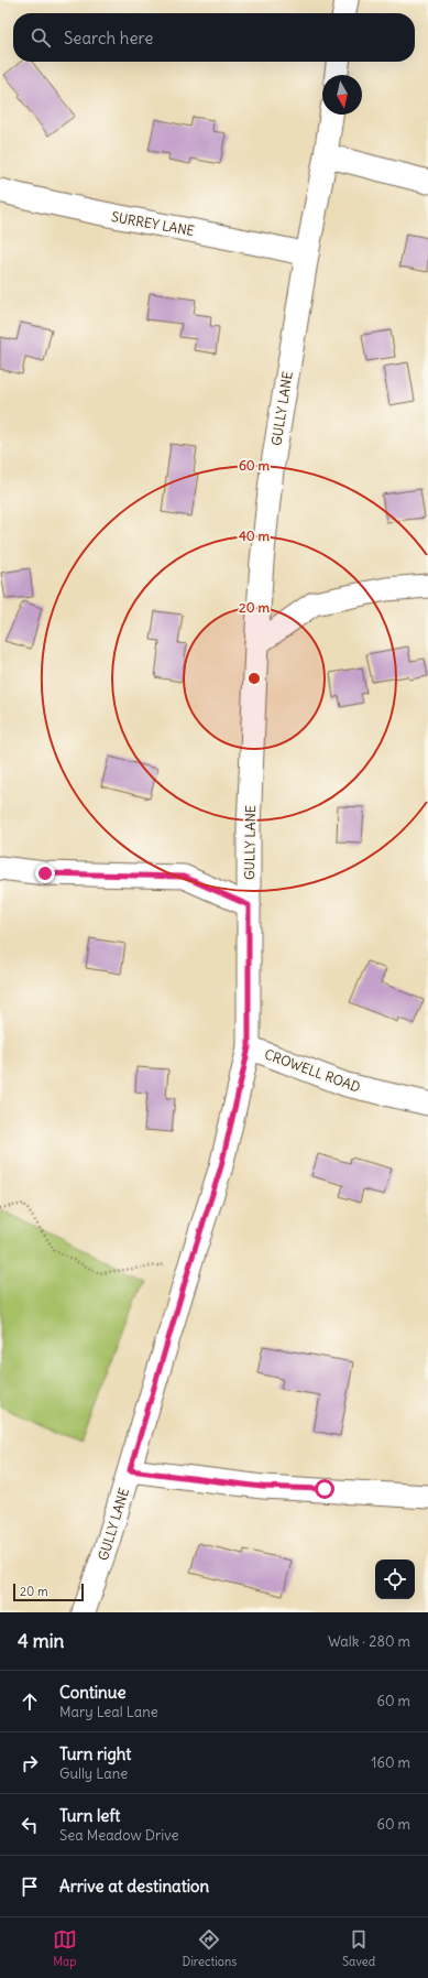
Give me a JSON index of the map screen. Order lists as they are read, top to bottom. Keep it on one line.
{"streets":{"street":["SURREY LANE","GULLY LANE","CROWELL ROAD"]},"crossings":[["SURREY LANE","GULLY LANE"],["GULLY LANE","CROWELL ROAD"]],"scale_bar":"20 m","north":"bottom","page":{"search":"Search here","scale":"20 m","heading":["4 min","Walk · 280 m"],"list":[["Continue","Mary Leal Lane","60 m"],["Turn right","Gully Lane","160 m"],["Turn left","Sea Meadow Drive","60 m"],"Arrive at destination"],"nav":["Map","Directions","Saved"]},"rings":["60 m","40 m","20 m"]}
